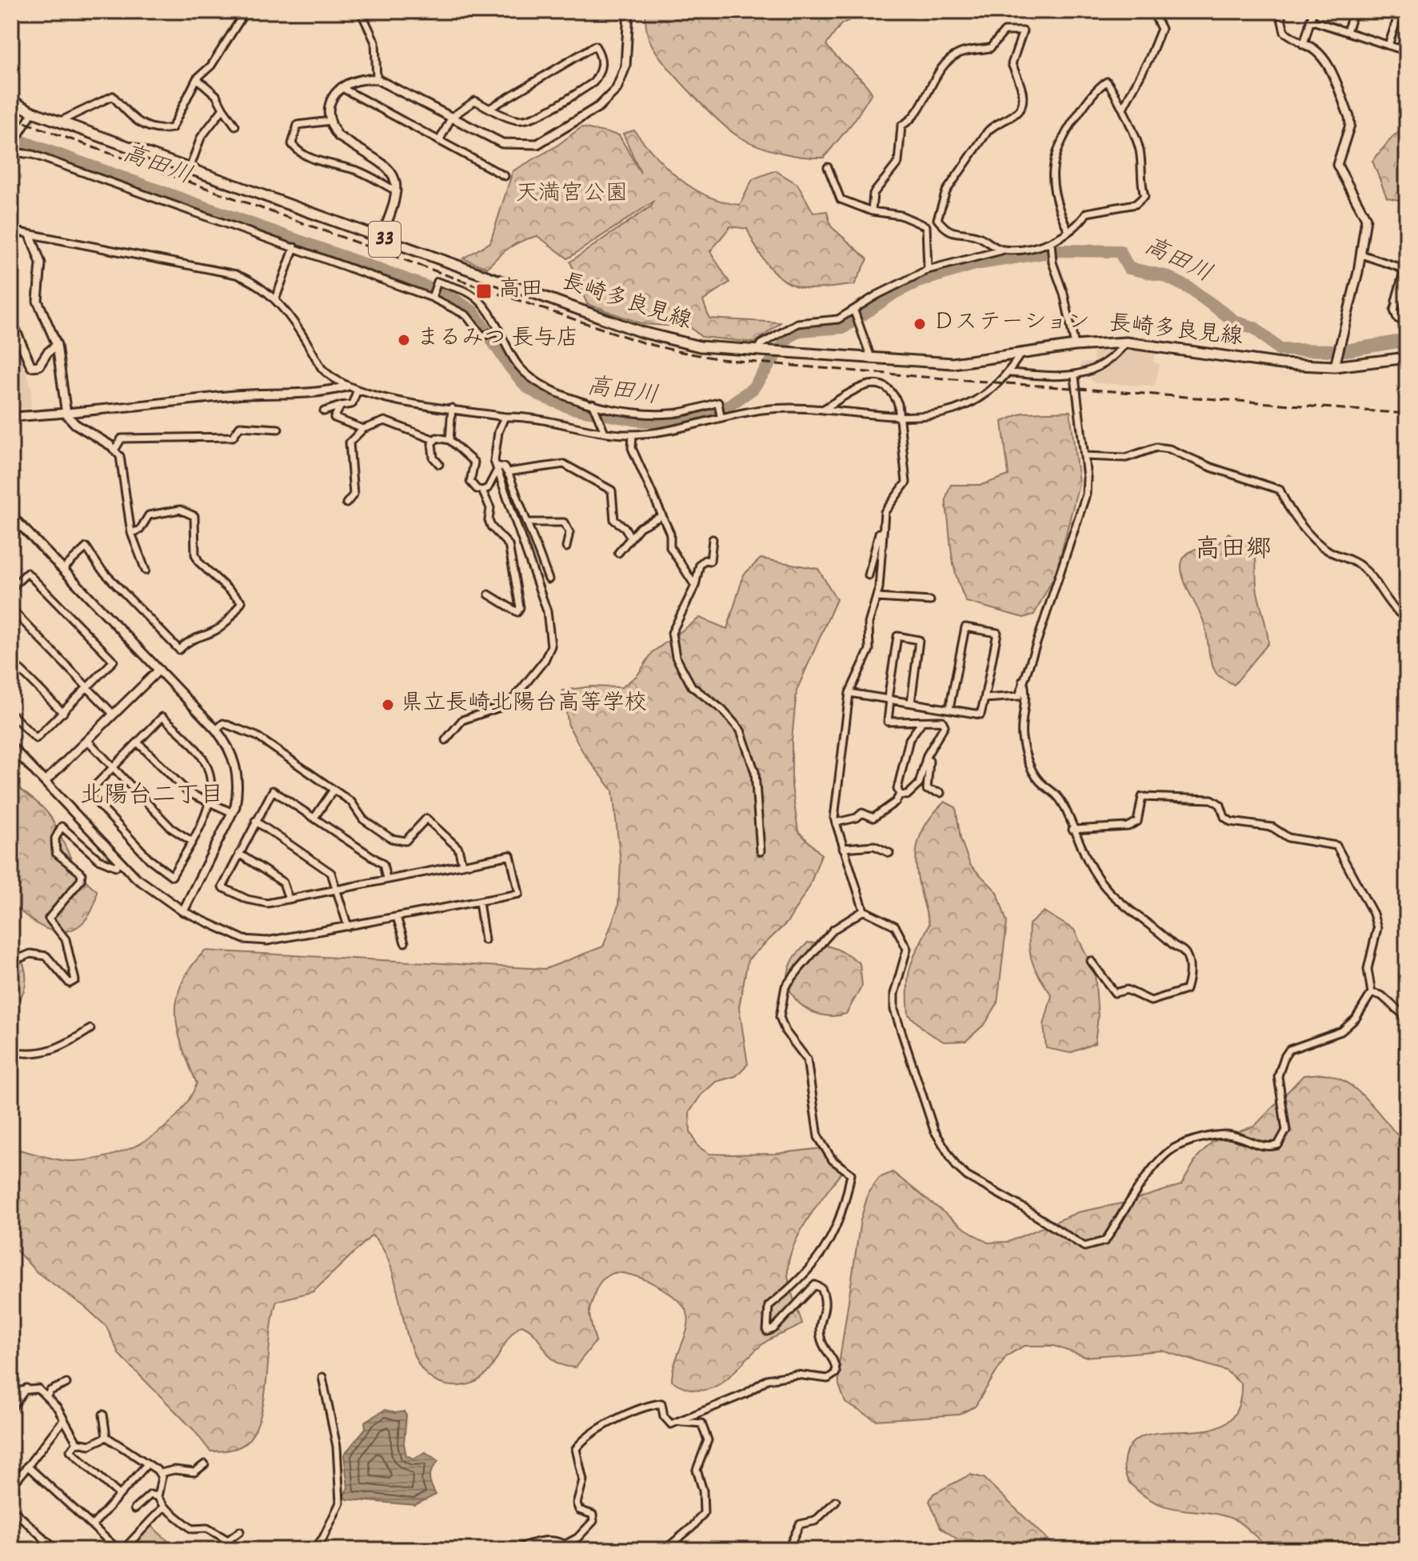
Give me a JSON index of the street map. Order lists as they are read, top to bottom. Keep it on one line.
{"streets":{"main road":["33","長崎多良見線"]},"districts":["高田郷","北陽台二丁目"],"water":["高田川"],"parks":["天満宮公園"],"places":{"transit":["高田"],"other":["Ｄステーション","まるみつ 長与店","県立長崎北陽台高等学校"]}}
